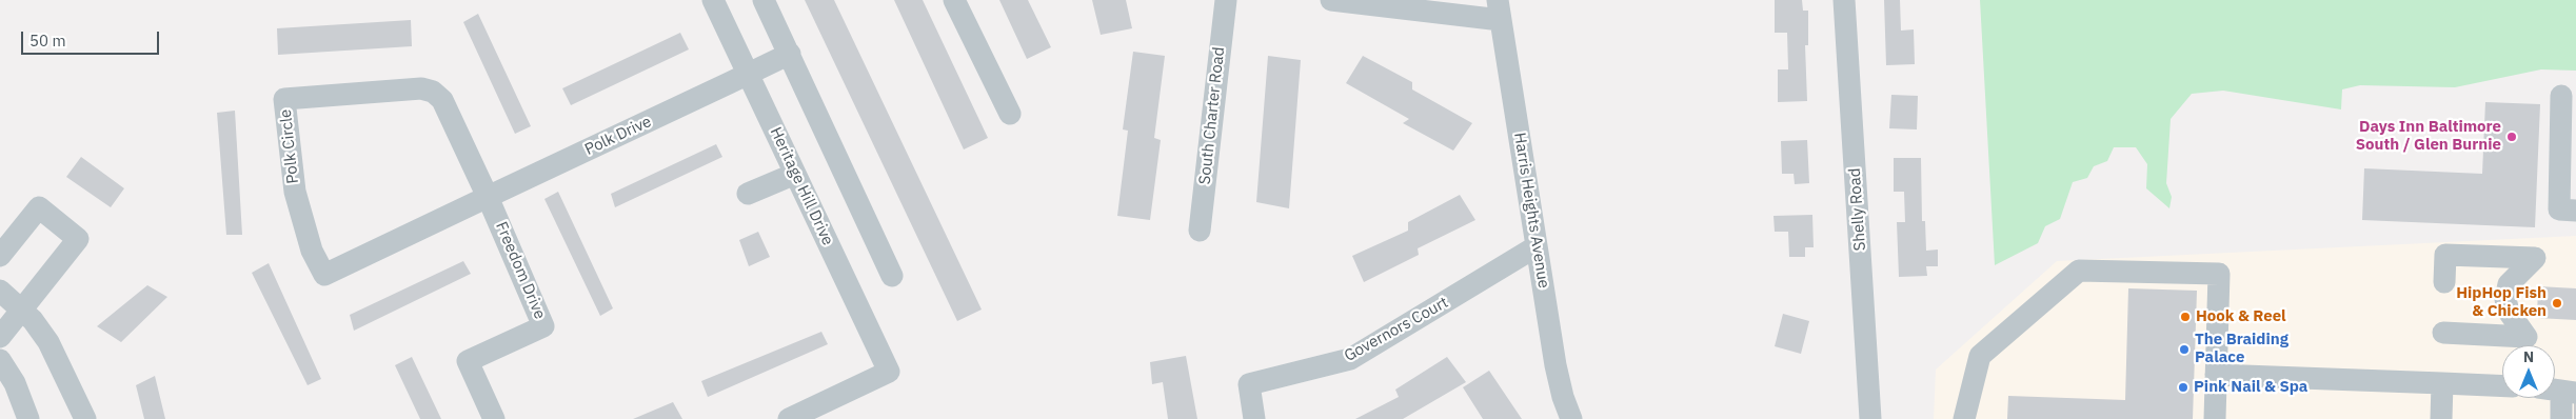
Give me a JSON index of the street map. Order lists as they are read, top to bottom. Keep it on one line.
{"streets":{"street":["South Charter Road","Polk Drive","Polk Circle","Heritage Hill Drive","Shelly Road","Harris Heights Avenue","Freedom Drive","Governors Court"]},"crossings":[["Polk Drive","Polk Circle"],["Polk Drive","Heritage Hill Drive"],["Polk Drive","Freedom Drive"],["Polk Circle","Freedom Drive"],["Harris Heights Avenue","Governors Court"]],"places":["Days Inn Baltimore South / Glen Burnie","HipHop Fish & Chicken","Hook & Reel","The Braiding Palace","Pink Nail & Spa"],"scale_bar":"50 m","north":"top"}
